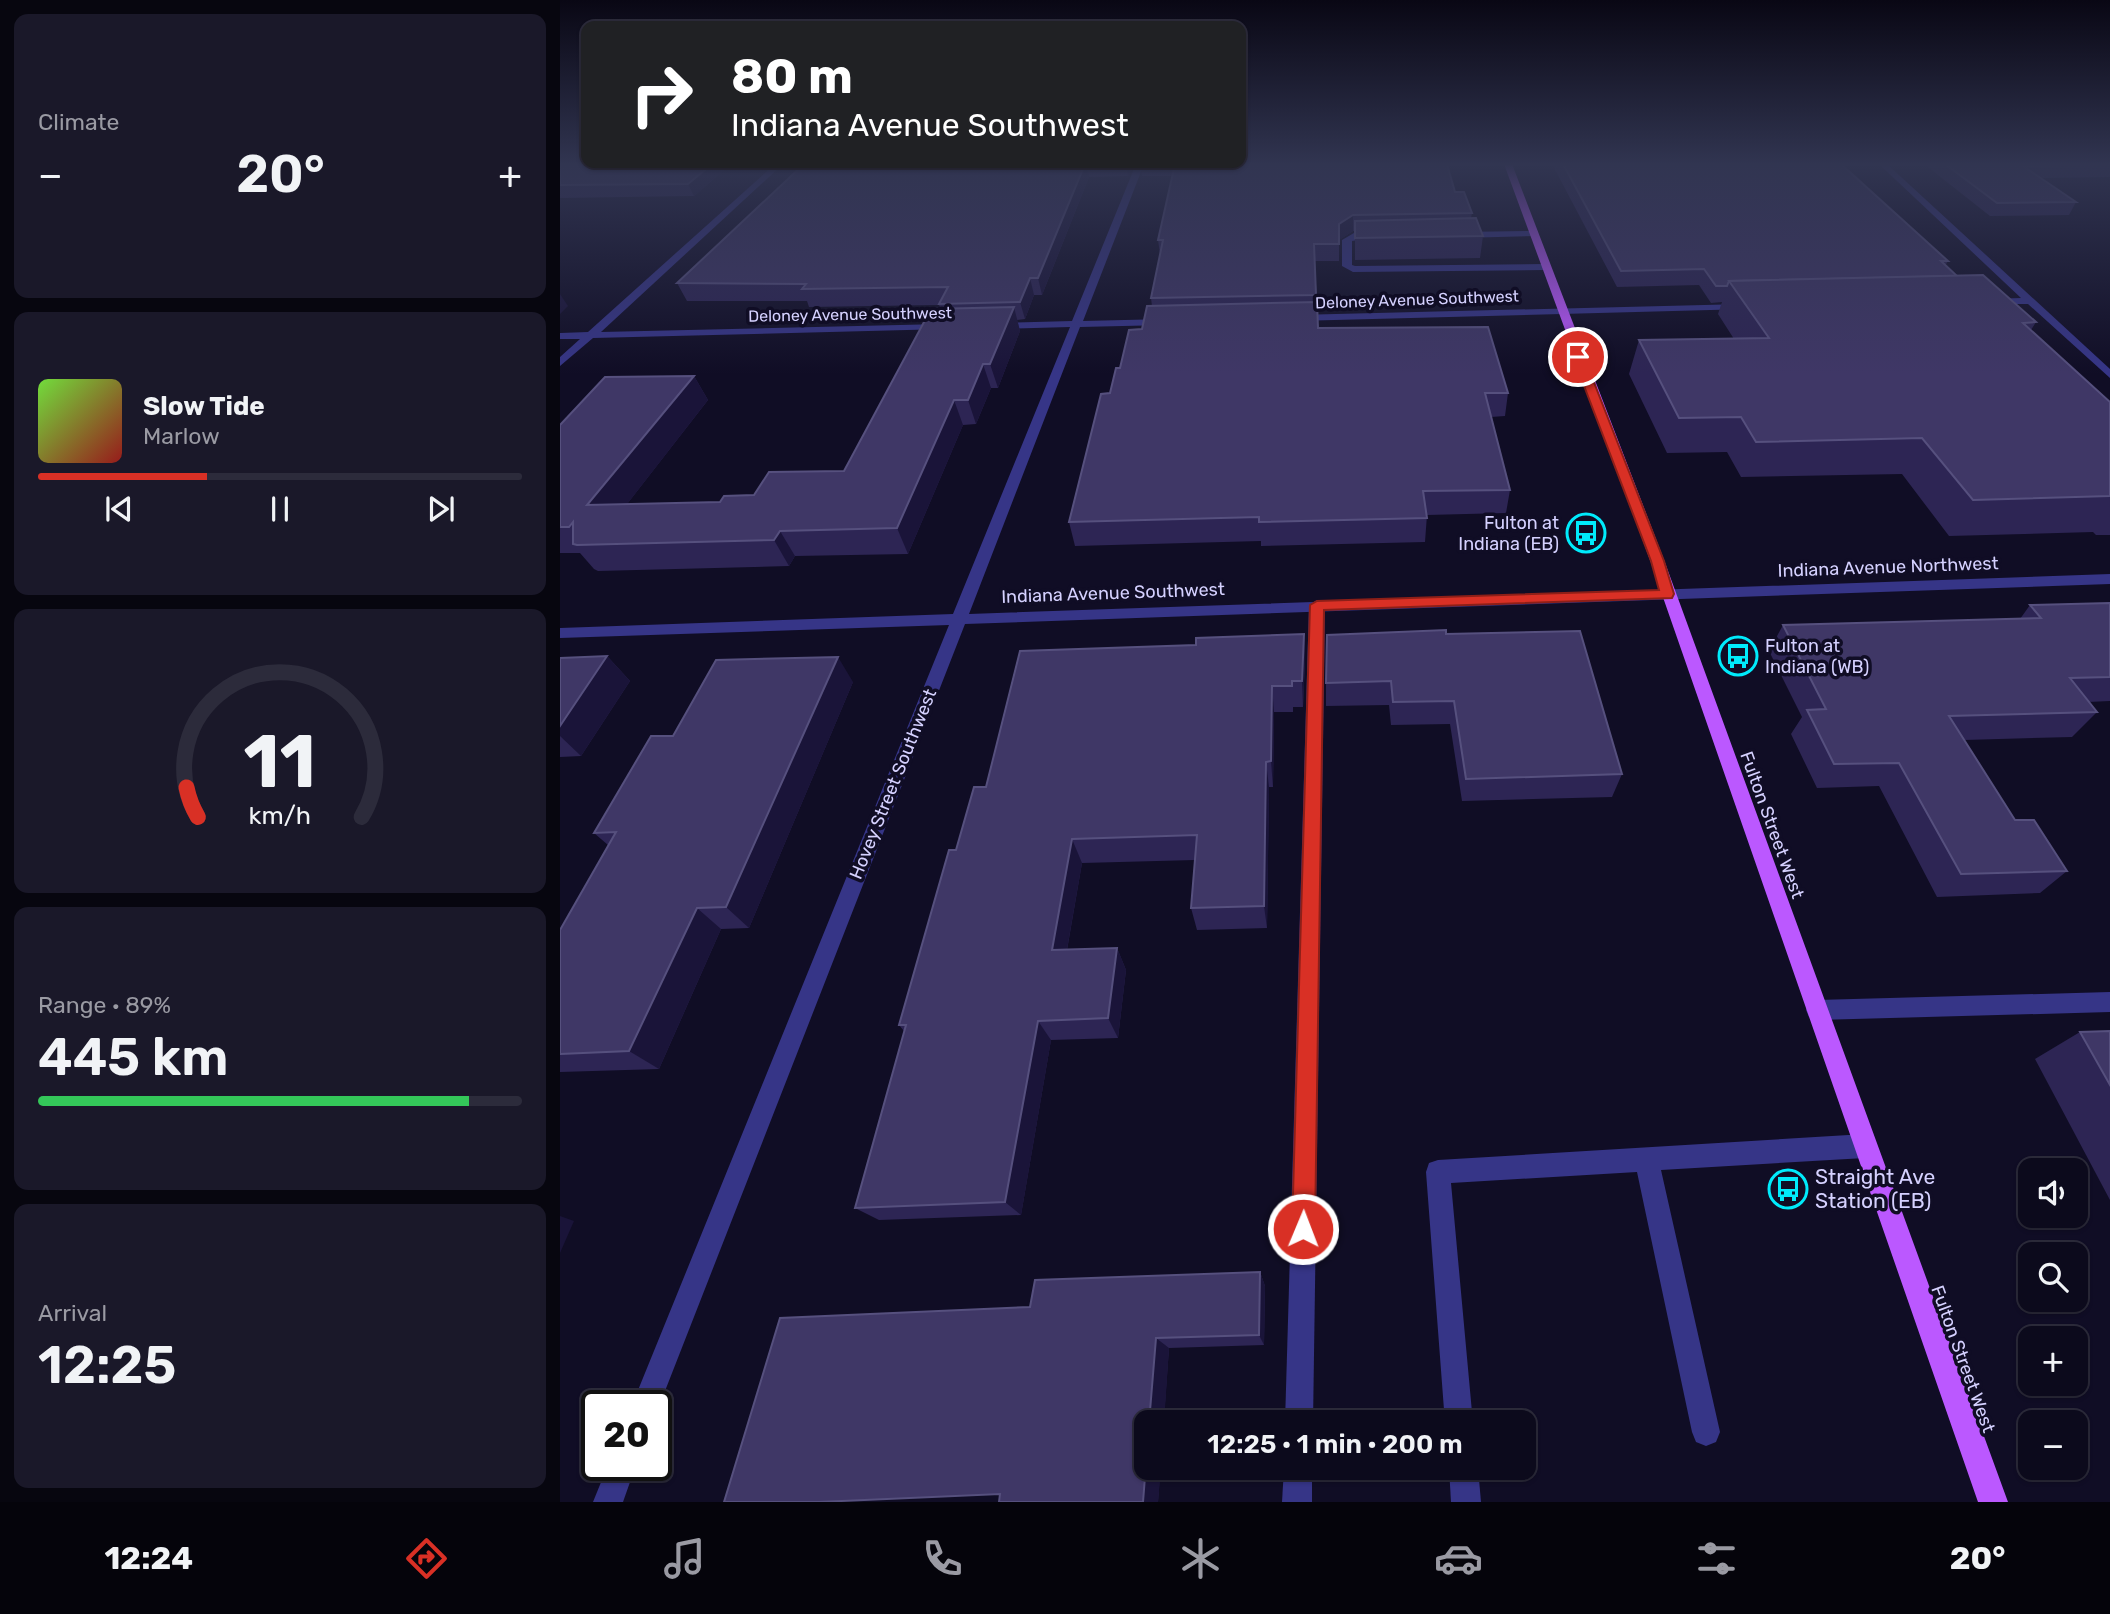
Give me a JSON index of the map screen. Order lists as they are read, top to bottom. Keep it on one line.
{"streets":{"main road":["Fulton Street West"],"street":["Deloney Avenue Southwest","Indiana Avenue Northwest","Indiana Avenue Southwest","Hovey Street Southwest"]},"crossings":[["Deloney Avenue Southwest","Fulton Street West"],["Indiana Avenue Northwest","Indiana Avenue Southwest"],["Indiana Avenue Northwest","Fulton Street West"],["Indiana Avenue Southwest","Hovey Street Southwest"],["Indiana Avenue Southwest","Fulton Street West"]],"places":{"bus stop":["Fulton at Indiana (EB)","Fulton at Indiana (WB)","Straight Ave Station (EB)"]},"page":{"tile":["Climate",["Range · 89%","445 km"],["Arrival","12:25"]],"turn":["80 m","Indiana Avenue Southwest"],"heat":["−","20°","+"],"song":["Slow Tide","Marlow"],"map_buttons":["+","−"],"limit":"20","trip":"12:25 · 1 min · 200 m","tabs":["12:24","20°"],"gauge":["11","km/h"]}}
